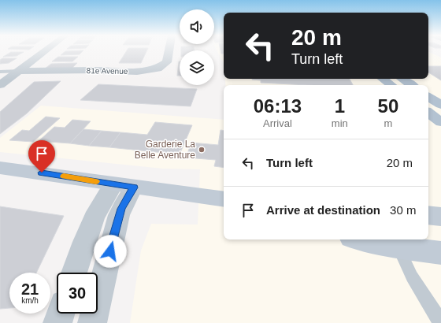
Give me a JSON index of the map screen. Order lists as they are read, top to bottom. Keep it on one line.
{"streets":{"street":["81e Avenue"]},"places":["Garderie La Belle Aventure"],"page":{"turn":["20 m","Turn left"],"eta":["06:13","Arrival","1","min","50","m"],"list":[{"name":"Turn left","value":"20 m"},{"name":"Arrive at destination","value":"30 m"}],"speed":"21 km/h","limit":"30"}}
